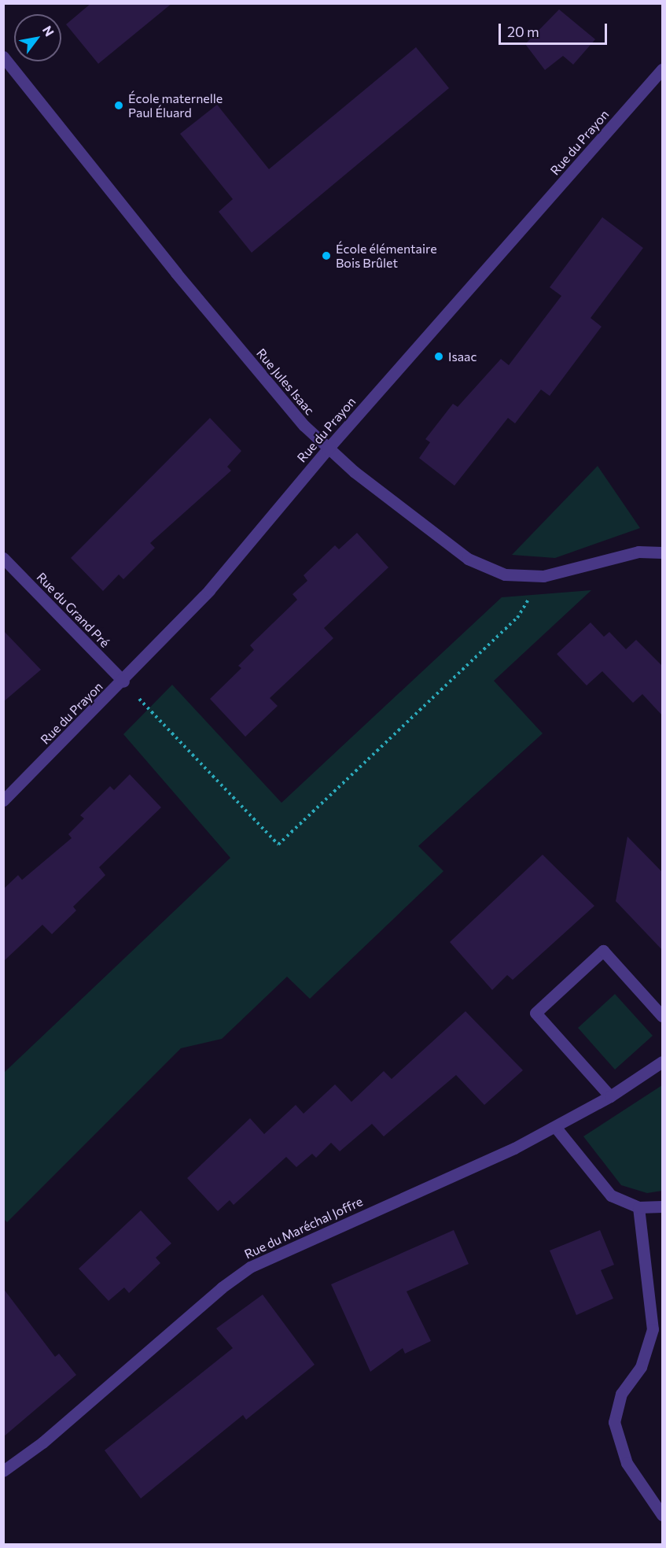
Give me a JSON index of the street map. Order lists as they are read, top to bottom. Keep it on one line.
{"streets":{"street":["Rue du Prayon","Rue Jules Isaac","Rue du Grand Pré","Rue du Maréchal Joffre"]},"crossings":[["Rue du Prayon","Rue Jules Isaac"],["Rue du Prayon","Rue du Grand Pré"]],"places":["École maternelle Paul Éluard","École élémentaire Bois Brûlet","Isaac"],"scale_bar":"20 m","north":"top right"}
